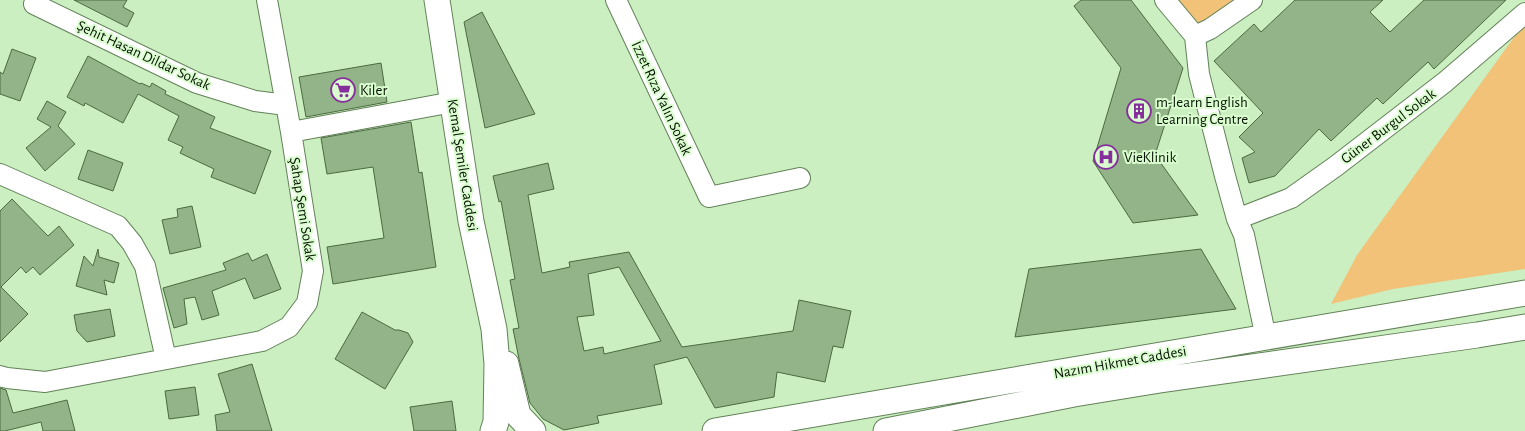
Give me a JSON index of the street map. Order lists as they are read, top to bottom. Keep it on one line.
{"streets":{"main road":["Kemal Şemiler Caddesi","Nazım Hikmet Caddesi"],"street":["Şehit Hasan Dildar Sokak","İzzet Rıza Yalın Sokak","Güner Burgul Sokak","Şahap Şemi Sokak"]},"crossings":[["Şehit Hasan Dildar Sokak","Şahap Şemi Sokak"]],"places":{"supermarket":["Kiler"],"building":["m-learn English Learning Centre"],"hospital":["VieKlinik"]}}
